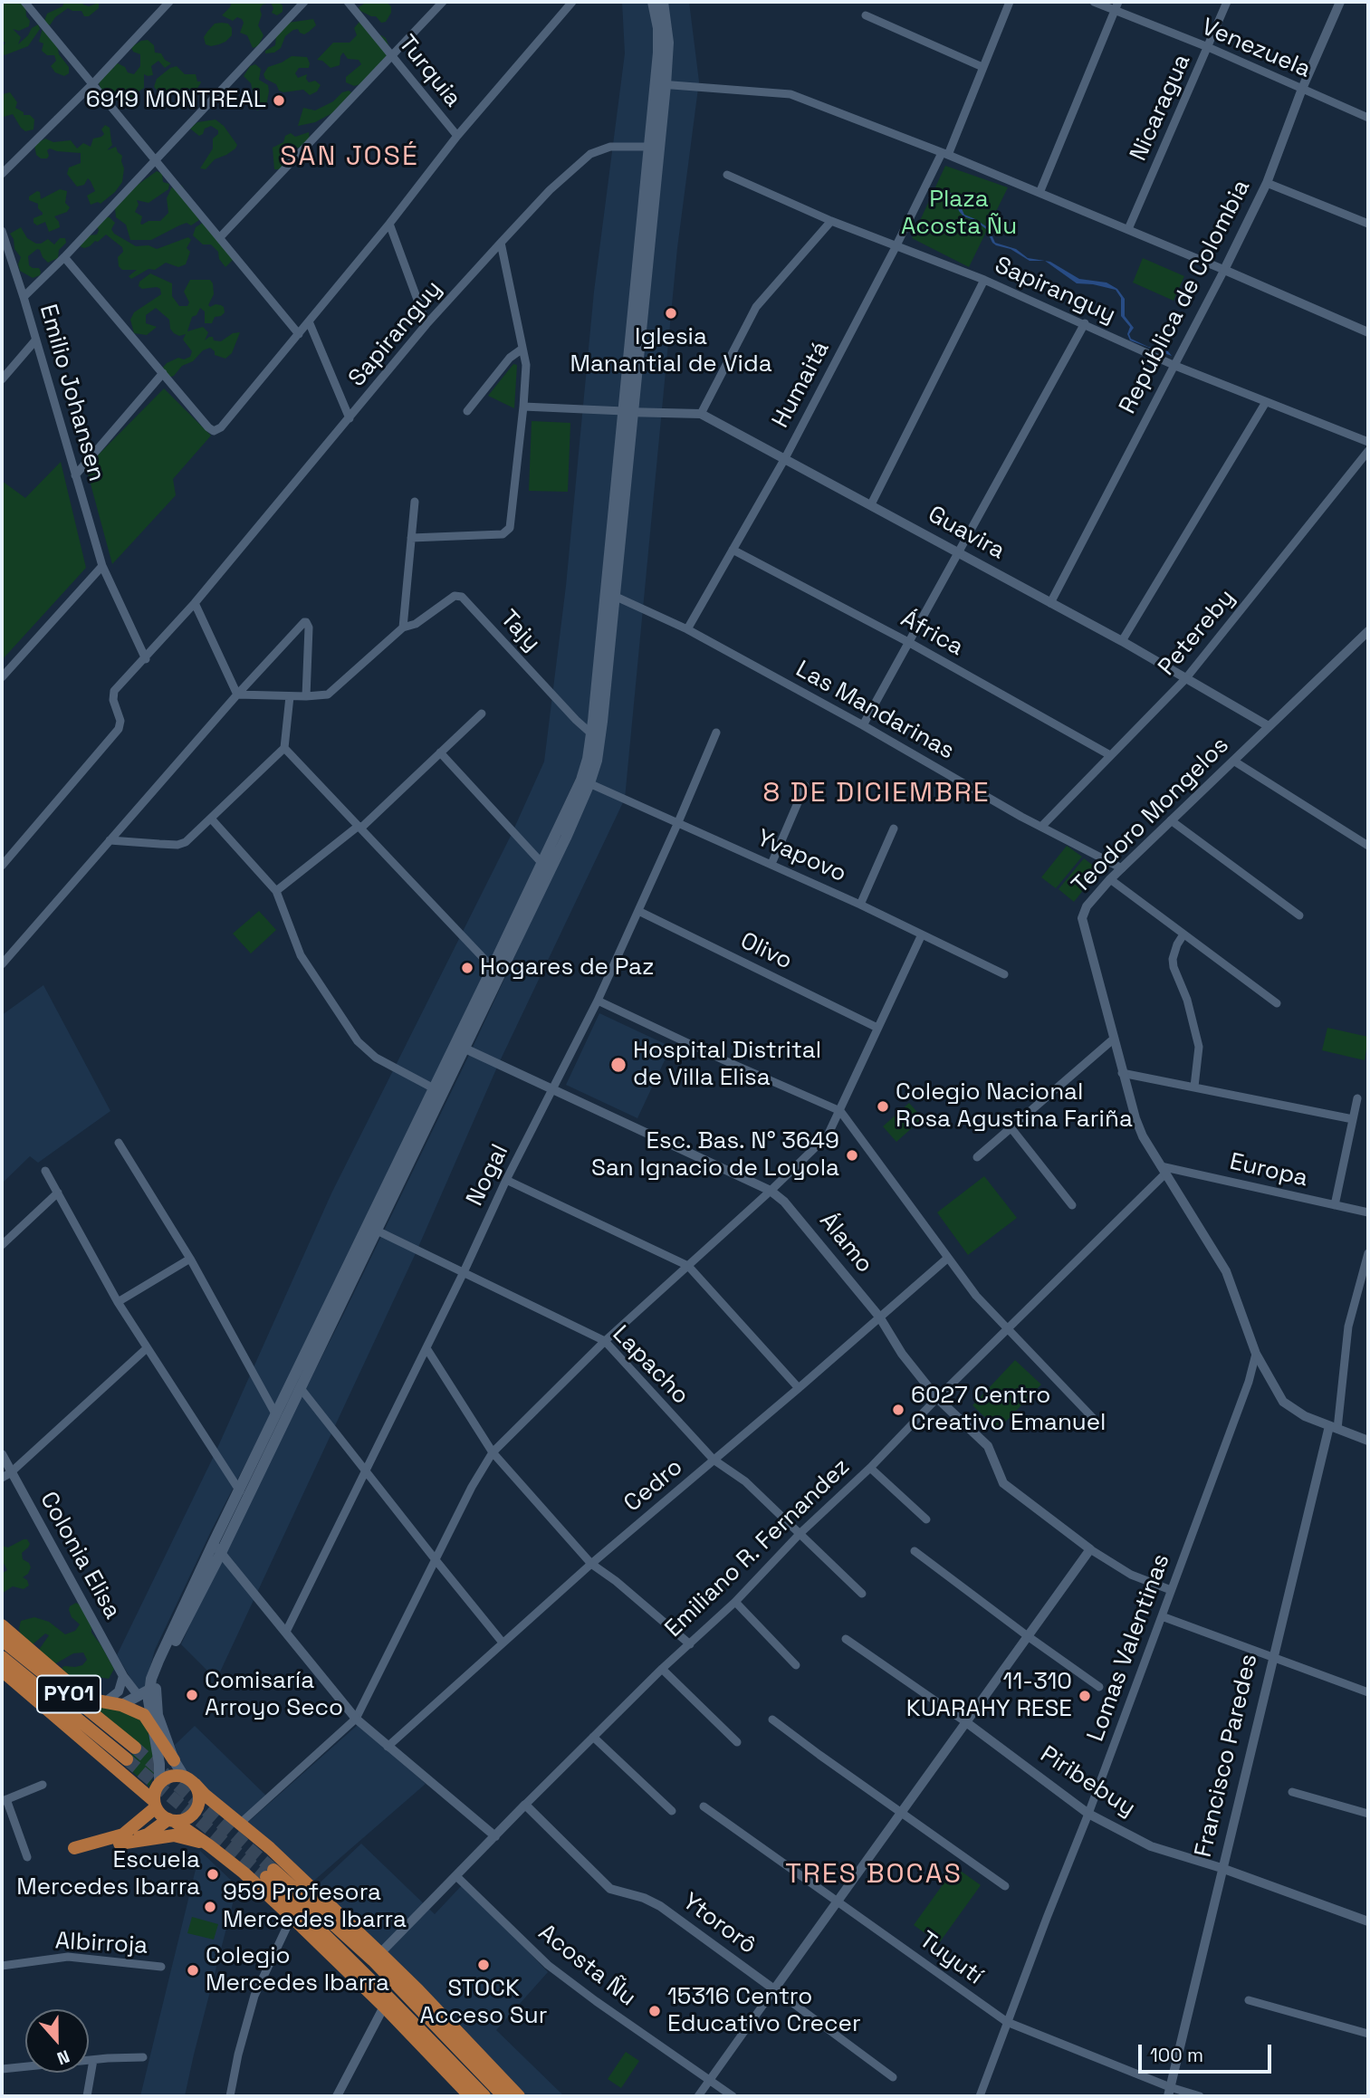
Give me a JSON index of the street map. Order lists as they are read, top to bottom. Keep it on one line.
{"streets":{"highway":["PY01"],"street":["Venezuela","Turquia","Nicaragua","Sapiranguy","República de Colombia","Humaitá","Emilio Johansen","Guavira","Tajy","Petereby","África","Las Mandarinas","Teodoro Mongelos","Yvapovo","Olivo","Europa","Nogal","Álamo","Lapacho","Cedro","Emiliano R. Fernandez","Colonia Elisa","Lomas Valentinas","Francisco Paredes","Piribebuy","Ytororô","Albirroja","Tuyutí","Acosta Ñu"]},"crossings":[["Venezuela","Nicaragua"],["Venezuela","República de Colombia"],["Sapiranguy","República de Colombia"],["Sapiranguy","Humaitá"],["Sapiranguy","Emilio Johansen"],["República de Colombia","Guavira"],["Humaitá","Guavira"],["Humaitá","África"],["Humaitá","Las Mandarinas"],["Guavira","Petereby"],["Guavira","Teodoro Mongelos"],["Petereby","África"],["Petereby","Las Mandarinas"],["Las Mandarinas","Teodoro Mongelos"],["Teodoro Mongelos","Europa"],["Teodoro Mongelos","Emiliano R. Fernandez"],["Teodoro Mongelos","Lomas Valentinas"],["Teodoro Mongelos","Francisco Paredes"],["Yvapovo","Nogal"],["Olivo","Nogal"],["Europa","Emiliano R. Fernandez"],["Nogal","Álamo"],["Nogal","Lapacho"],["Álamo","Cedro"],["Álamo","Emiliano R. Fernandez"],["Lapacho","Cedro"],["Lapacho","Emiliano R. Fernandez"],["Emiliano R. Fernandez","Ytororô"],["Emiliano R. Fernandez","Acosta Ñu"],["Lomas Valentinas","Piribebuy"],["Lomas Valentinas","Tuyutí"],["Francisco Paredes","Piribebuy"],["Francisco Paredes","Tuyutí"]],"districts":["SAN JOSÉ","8 DE DICIEMBRE","TRES BOCAS"],"parks":["Plaza Acosta Ñu"],"places":["6919 MONTREAL","Iglesia Manantial de Vida","Hogares de Paz","Hospital Distrital de Villa Elisa","Colegio Nacional Rosa Agustina Fariña","Esc. Bas. N° 3649 San Ignacio de Loyola","6027 Centro Creativo Emanuel","Comisaría Arroyo Seco","11-310 KUARAHY RESE","Escuela Mercedes Ibarra","959 Profesora Mercedes Ibarra","STOCK Acceso Sur","Colegio Mercedes Ibarra","15316 Centro Educativo Crecer"],"scale_bar":"100 m","north":"bottom"}
